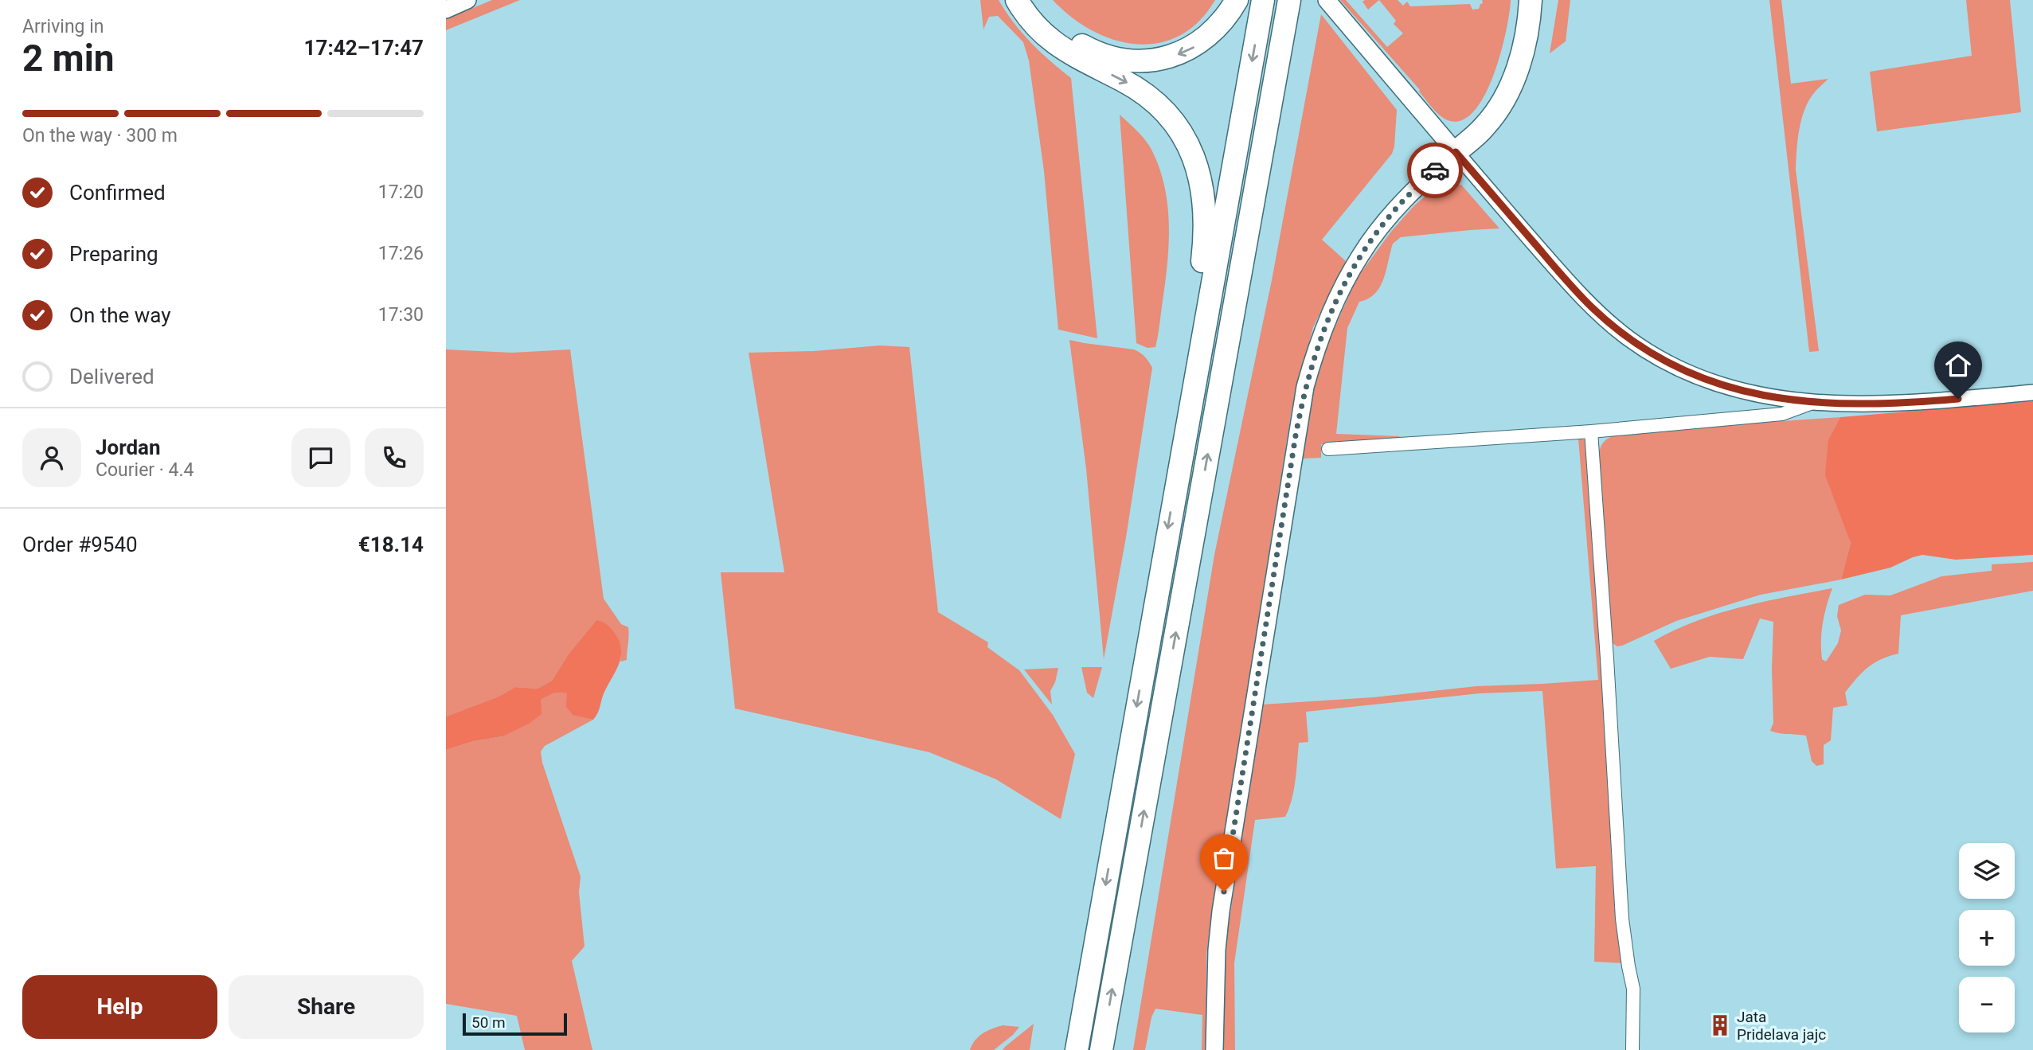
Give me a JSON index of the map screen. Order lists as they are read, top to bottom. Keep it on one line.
{"places":{"building":["Jata Pridelava jajc"]},"scale_bar":"50 m","page":{"heading":["2 min","Arriving in","17:42–17:47"],"panel":["Jordan","Courier · 4.4","Order #9540","€18.14"],"bar":"On the way · 300 m","list":[["Confirmed","17:20"],["Preparing","17:26"],["On the way","17:30"],"Delivered"],"map_buttons":["+","−"],"buttons":["Help","Share"],"scale":"50 m"}}
